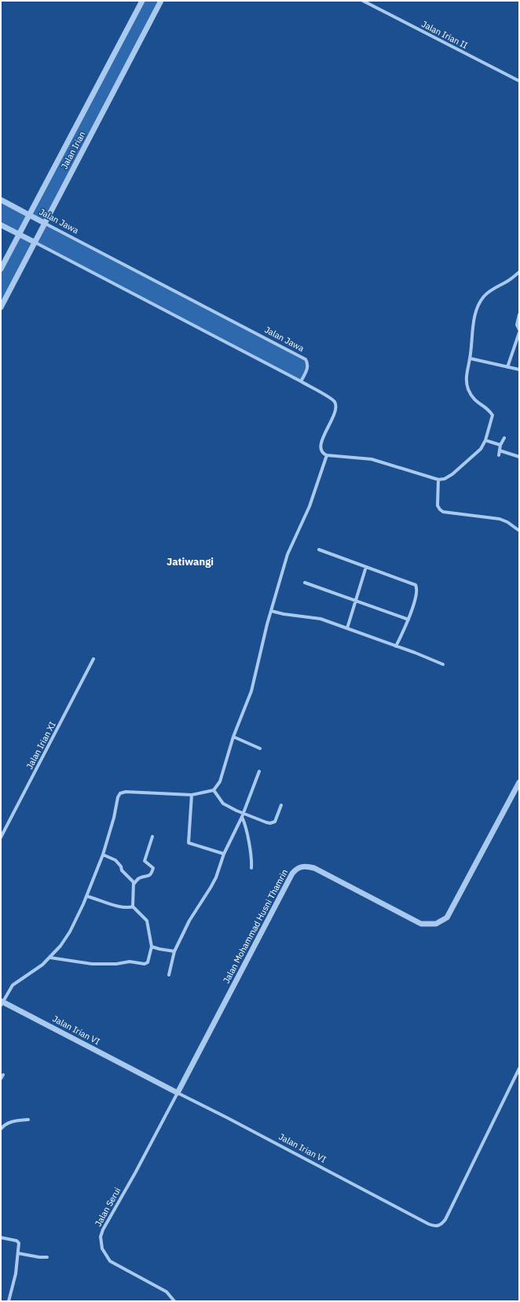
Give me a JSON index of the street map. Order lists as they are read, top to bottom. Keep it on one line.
{"streets":{"street":["Jalan Irian II","Jalan Irian","Jalan Jawa","Jalan Irian XI","Jalan Mohammad Husni Thamrin","Jalan Irian VI","Jalan Serui"]},"crossings":[["Jalan Irian","Jalan Jawa"],["Jalan Mohammad Husni Thamrin","Jalan Irian VI"],["Jalan Mohammad Husni Thamrin","Jalan Serui"],["Jalan Irian VI","Jalan Serui"]],"districts":["Jatiwangi"]}
